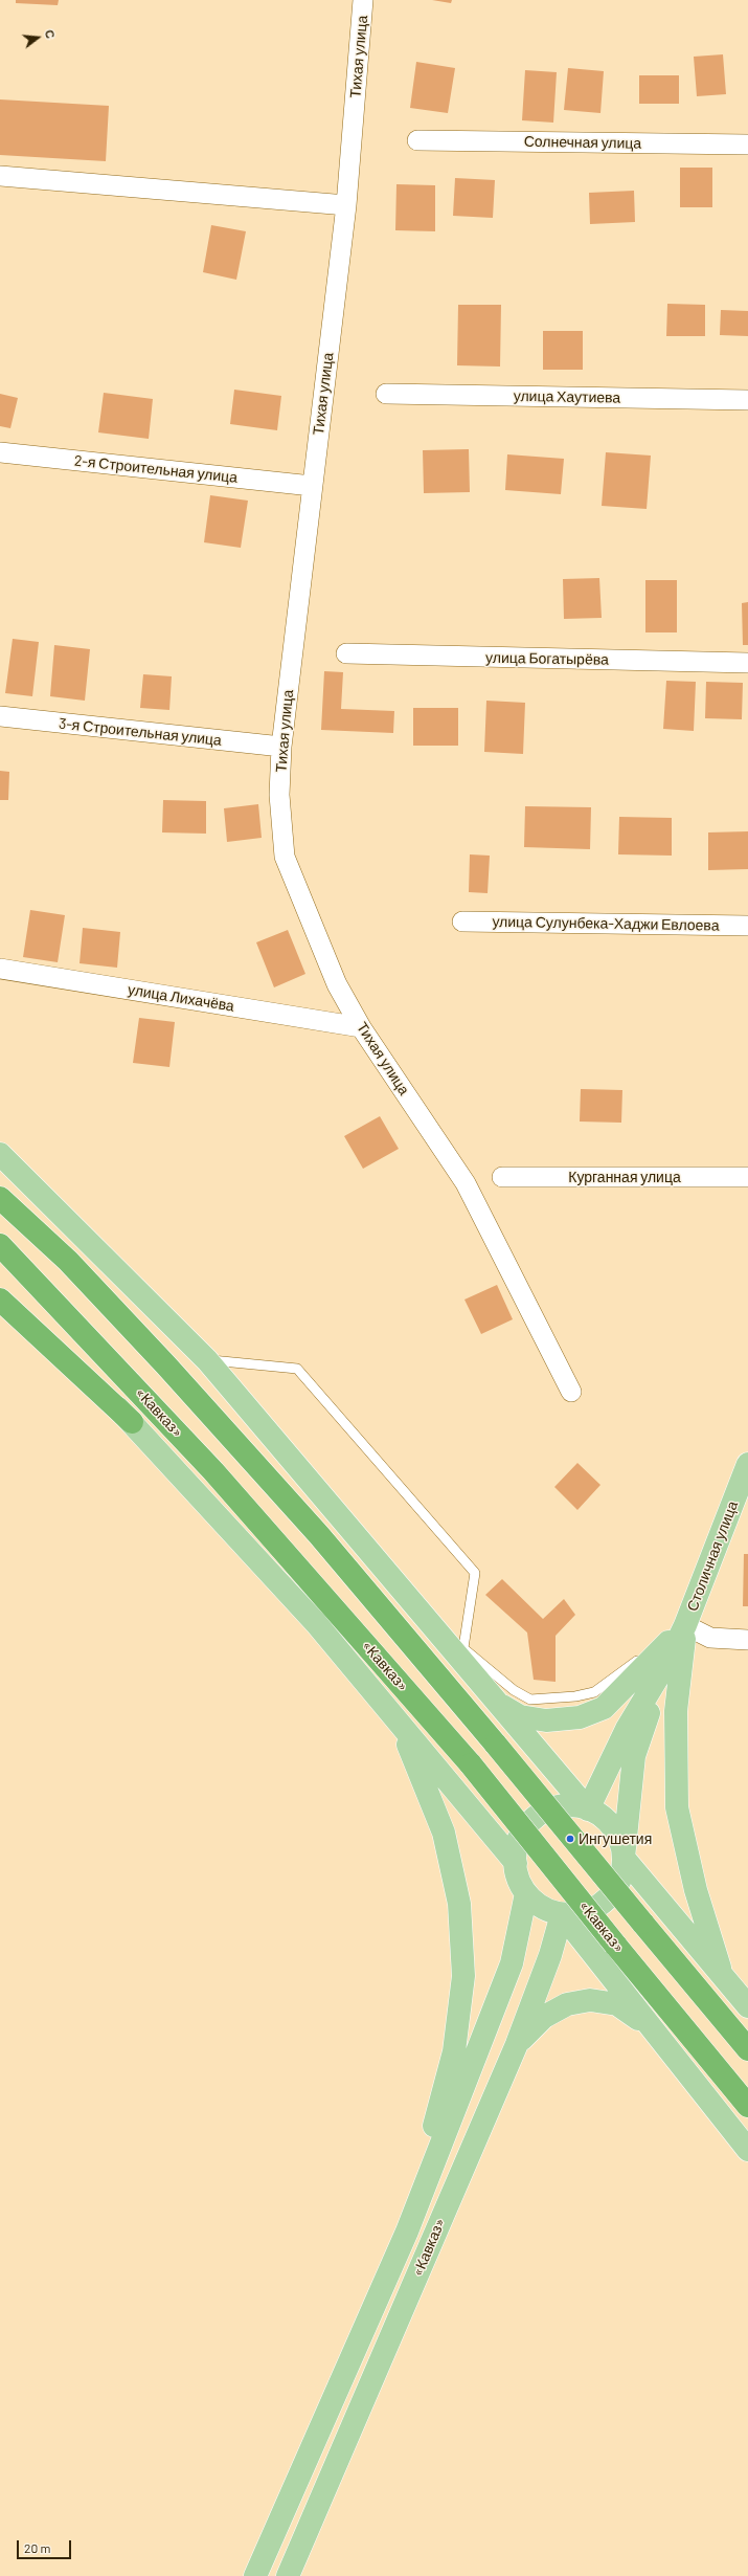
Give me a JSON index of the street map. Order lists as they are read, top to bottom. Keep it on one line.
{"streets":{"highway":["«Кавказ»"],"main road":["Столичная улица"],"street":["Тихая улица","Солнечная улица","улица Хаутиева","2-я Строительная улица","улица Богатырёва","3-я Строительная улица","улица Сулунбека-Хаджи Евлоева","улица Лихачёва","Курганная улица"]},"crossings":[["Тихая улица","2-я Строительная улица"],["Тихая улица","3-я Строительная улица"],["Тихая улица","улица Лихачёва"]],"places":["Ингушетия"],"scale_bar":"20 m","north":"right"}
